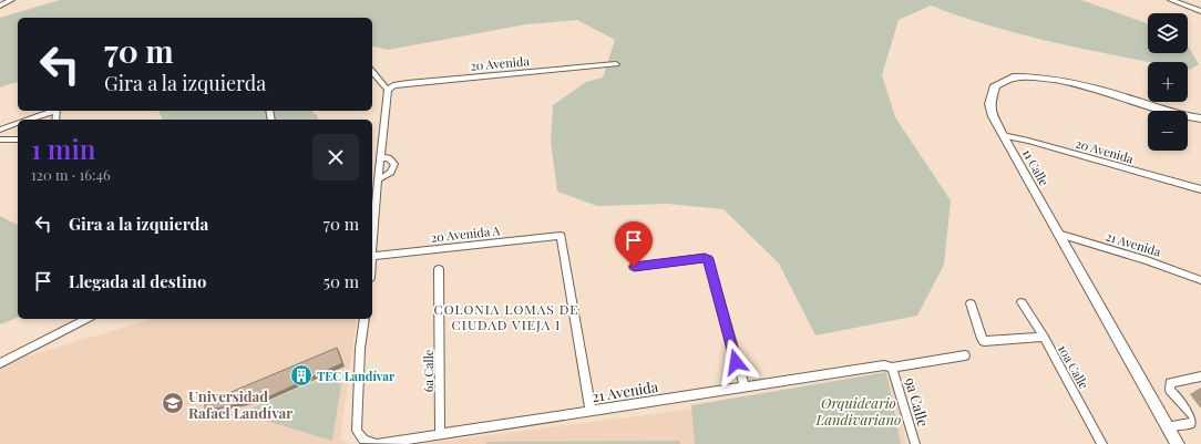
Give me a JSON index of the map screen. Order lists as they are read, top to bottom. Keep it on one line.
{"streets":{"street":["20 Avenida","11 Calle","20 Avenida A","21 Avenida","10a Calle","6a Calle","9a Calle"]},"crossings":[["20 Avenida","11 Calle"],["11 Calle","21 Avenida"],["20 Avenida A","21 Avenida"],["21 Avenida","6a Calle"],["21 Avenida","9a Calle"]],"districts":["COLONIA LOMAS DE CIUDAD VIEJA I"],"parks":["Orquideario Landivariano"],"places":{"building":["TEC Landívar"],"school or university":["Universidad Rafael Landívar"]},"page":{"map_buttons":["+","−"],"turn":["70 m","Gira a la izquierda"],"heading":["1 min","120 m · 16:46"],"list":[{"name":"Gira a la izquierda","value":"70 m"},{"name":"Llegada al destino","value":"50 m"}]}}
